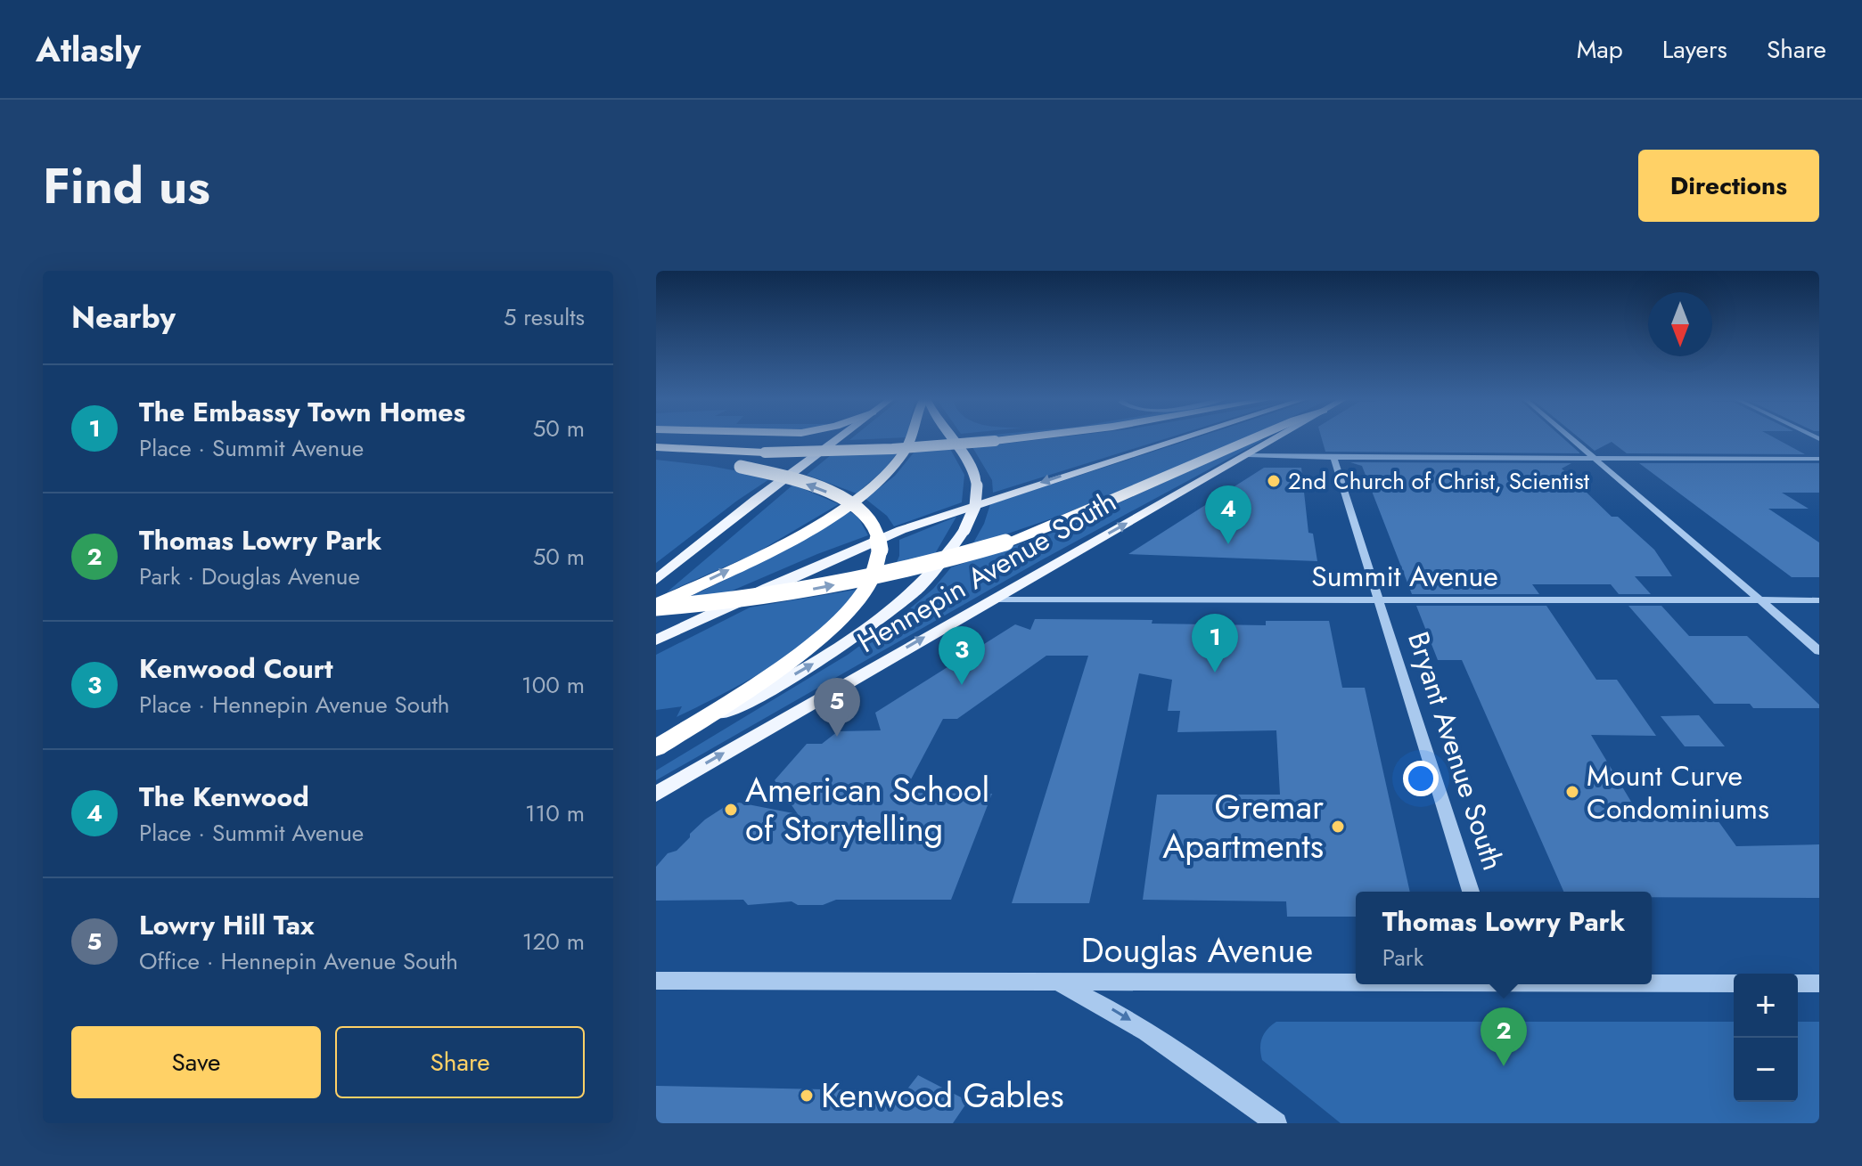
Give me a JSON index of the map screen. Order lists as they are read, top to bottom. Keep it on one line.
{"streets":{"main road":["Hennepin Avenue South"],"street":["Summit Avenue","Bryant Avenue South","Douglas Avenue"]},"crossings":[["Hennepin Avenue South","Summit Avenue"],["Summit Avenue","Bryant Avenue South"]],"places":["2nd Church of Christ, Scientist","Mount Curve Condominiums","American School of Storytelling","Gremar Apartments","Kenwood Gables"],"north":"bottom","page":{"header":"Atlasly","nav":["Map","Layers","Share"],"title":"Find us","buttons":["Directions",["Save","Share"]],"heading":["Nearby","5 results"],"list":[{"mark":"1","name":"The Embassy Town Homes","note":"Place · Summit Avenue","value":"50 m"},{"mark":"2","name":"Thomas Lowry Park","note":"Park · Douglas Avenue","value":"50 m"},{"mark":"3","name":"Kenwood Court","note":"Place · Hennepin Avenue South","value":"100 m"},{"mark":"4","name":"The Kenwood","note":"Place · Summit Avenue","value":"110 m"},{"mark":"5","name":"Lowry Hill Tax","note":"Office · Hennepin Avenue South","value":"120 m"}],"pins":["4","1","3","5","2"],"popup":["Thomas Lowry Park","Park"],"map_buttons":["+","−"]}}
